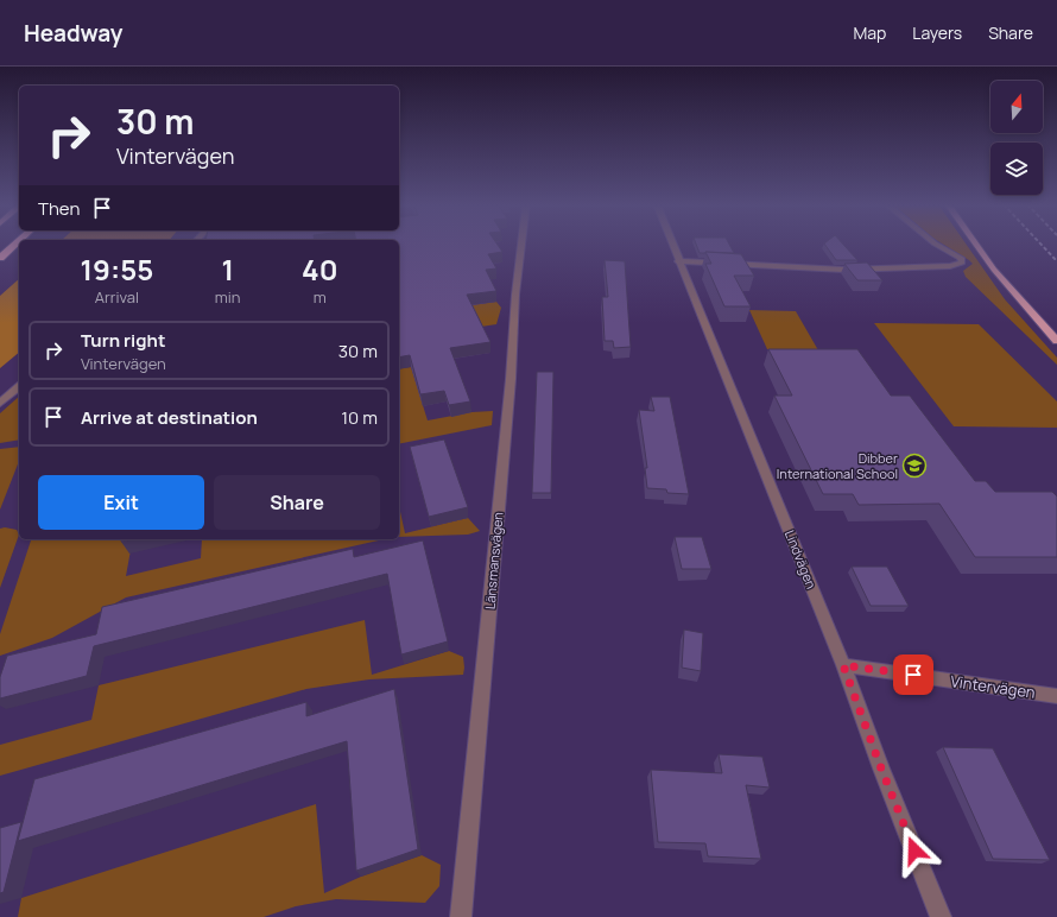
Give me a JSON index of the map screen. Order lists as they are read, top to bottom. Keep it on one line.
{"streets":{"street":["Lindvägen","Länsmansvägen","Vintervägen"]},"crossings":[["Lindvägen","Vintervägen"]],"places":{"school or university":["Dibber International School"]},"north":"top","page":{"header":"Headway","nav":["Map","Layers","Share"],"turn":["30 m","Vintervägen"],"then":"Then","eta":["19:55","Arrival","1","min","40","m"],"list":[{"name":"Turn right","note":"Vintervägen","value":"30 m"},{"name":"Arrive at destination","value":"10 m"}],"buttons":["Exit","Share"]}}
